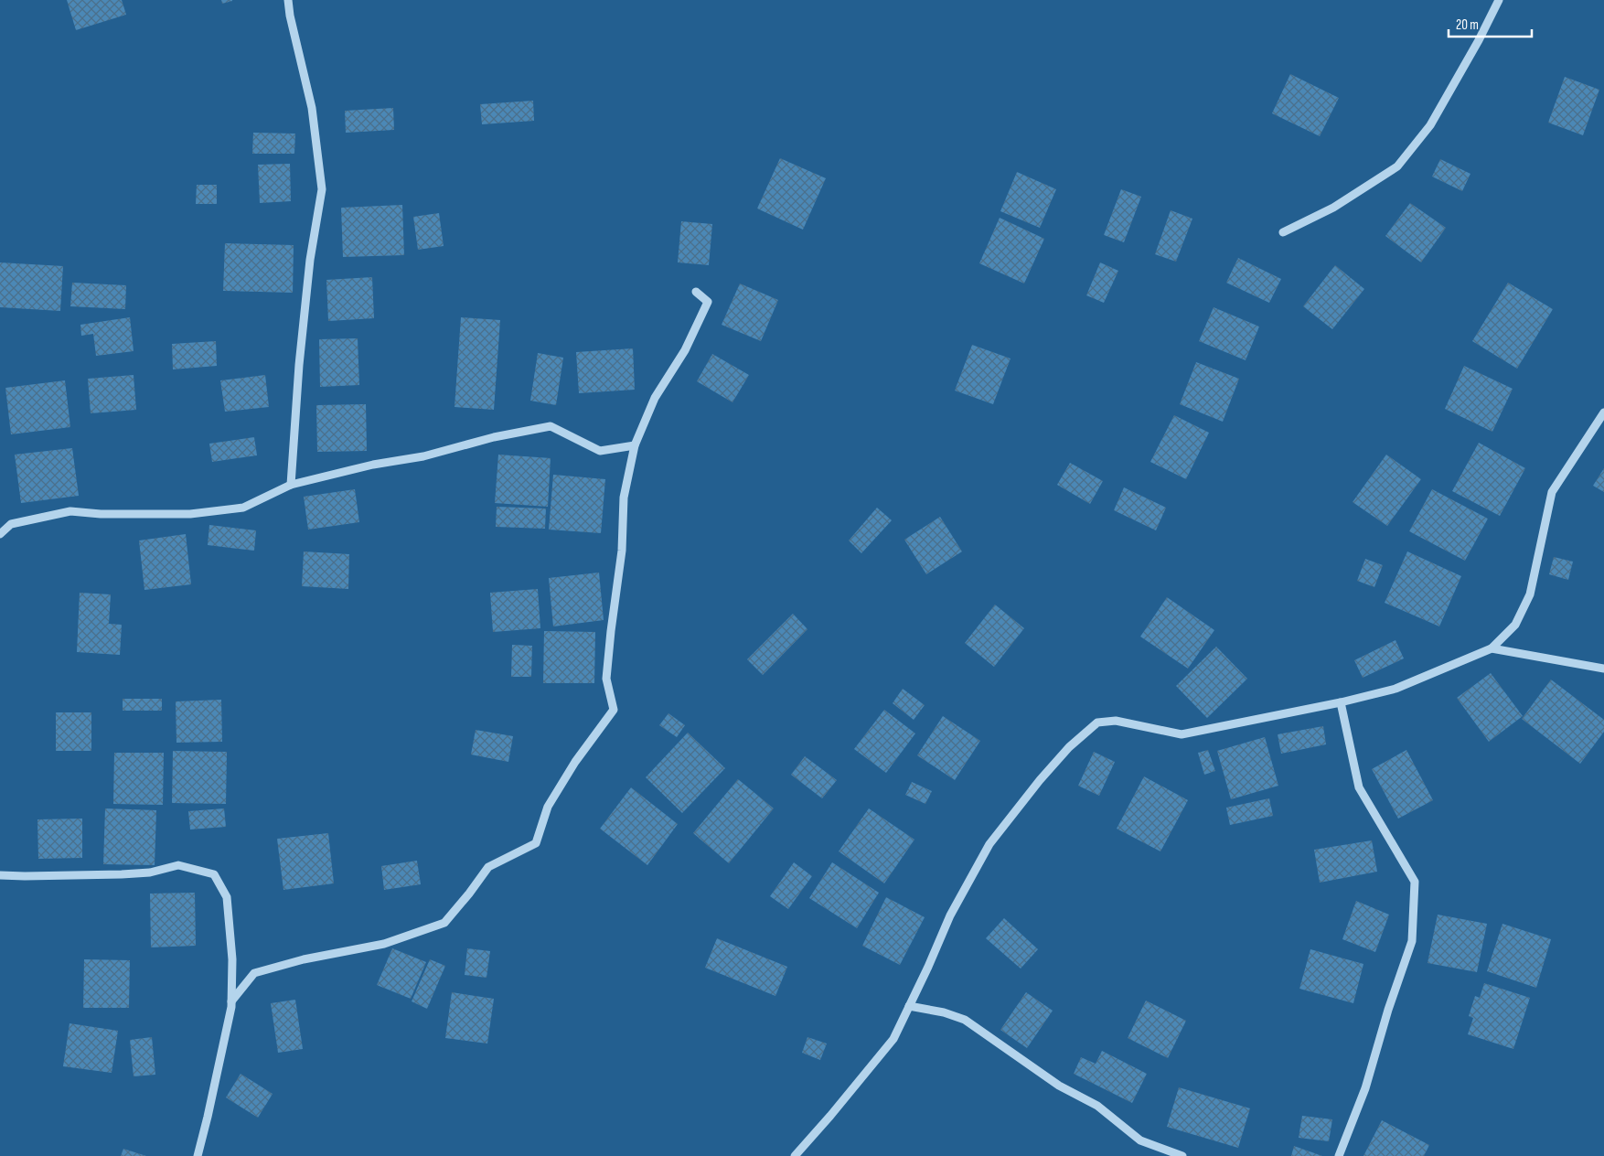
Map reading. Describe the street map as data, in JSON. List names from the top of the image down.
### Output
{
  "scale_bar": "20 m"
}
